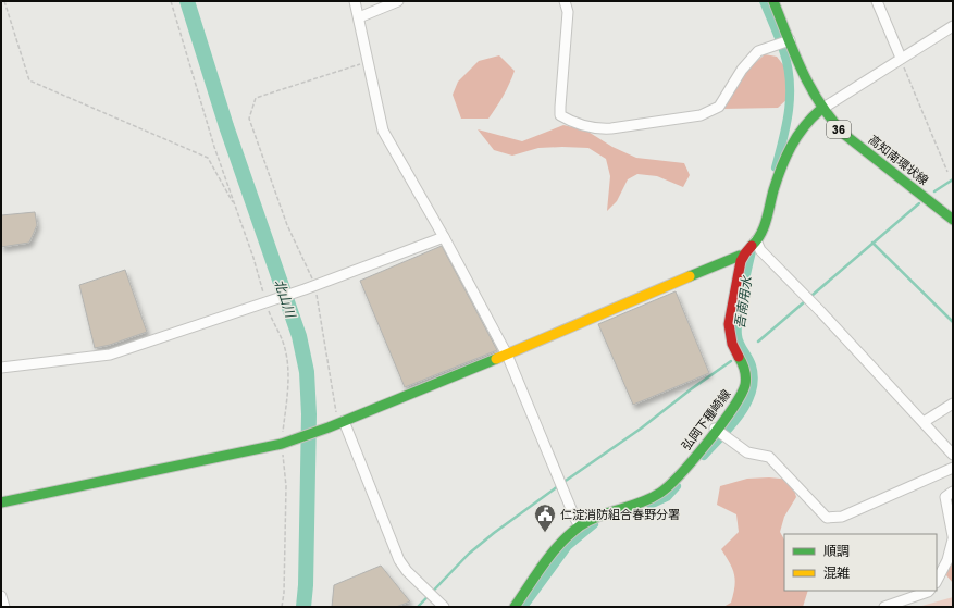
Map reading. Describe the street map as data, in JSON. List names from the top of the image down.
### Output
{
  "streets": {
    "main road": ["36", "高知南環状線", "弘岡下種崎線"]
  },
  "crossings": [
    ["高知南環状線", "弘岡下種崎線"]
  ],
  "water": ["北山川", "吾南用水"],
  "places": {
    "public building": ["仁淀消防組合春野分署"]
  },
  "legend": ["順調", "混雑"]
}
